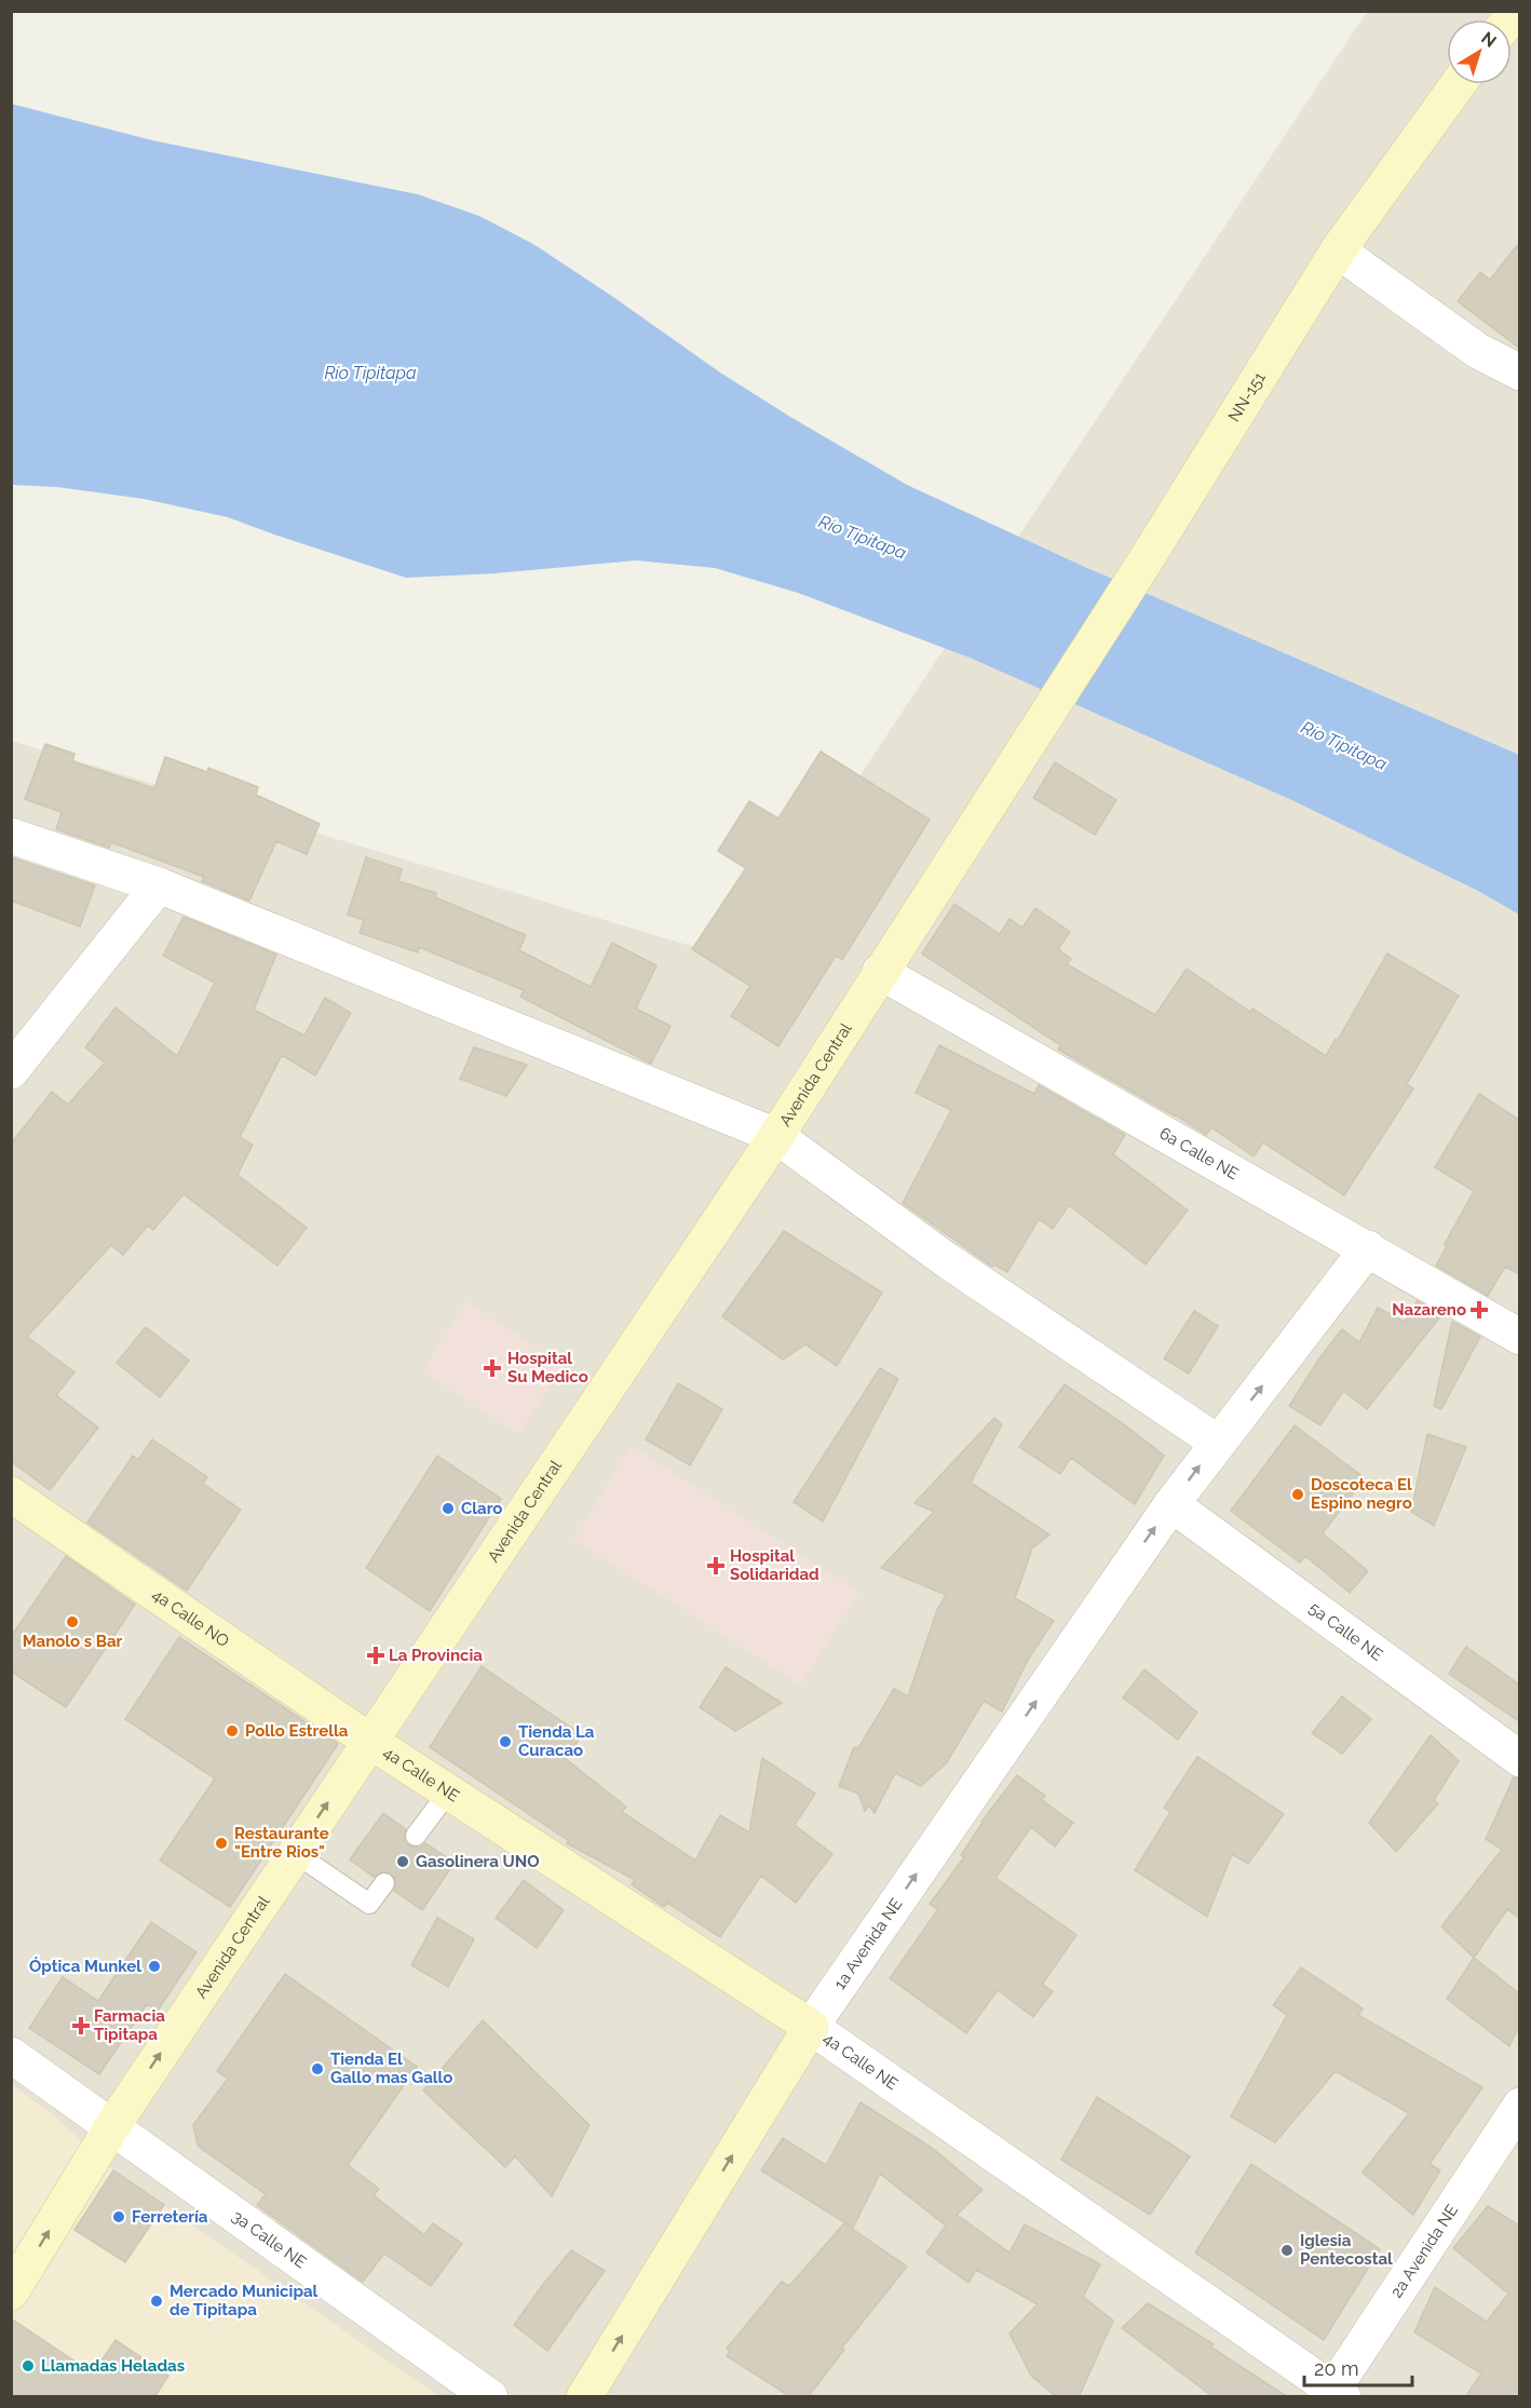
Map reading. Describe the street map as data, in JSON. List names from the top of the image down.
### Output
{
  "streets": {
    "street": [
      "NN-151",
      "Avenida Central",
      "6a Calle NE",
      "4a Calle NO",
      "5a Calle NE",
      "4a Calle NE",
      "1a Avenida NE",
      "3a Calle NE",
      "2a Avenida NE"
    ]
  },
  "crossings": [
    ["NN-151", "Avenida Central"],
    ["Avenida Central", "6a Calle NE"],
    ["Avenida Central", "4a Calle NO"],
    ["Avenida Central", "4a Calle NE"],
    ["Avenida Central", "3a Calle NE"],
    ["6a Calle NE", "1a Avenida NE"],
    ["4a Calle NO", "4a Calle NE"],
    ["5a Calle NE", "1a Avenida NE"],
    ["4a Calle NE", "1a Avenida NE"],
    ["4a Calle NE", "2a Avenida NE"]
  ],
  "one_way": ["Avenida Central", "1a Avenida NE"],
  "water": ["Río Tipitapa"],
  "places": {
    "health": [
      "Nazareno",
      "Hospital Su Medico",
      "Hospital Solidaridad",
      "La Provincia",
      "Farmacia Tipitapa"
    ],
    "other": [
      "Doscoteca El Espino negro",
      "Claro",
      "Manolo s Bar",
      "Pollo Estrella",
      "Tienda La Curacao",
      "Restaurante \"Entre Rios\"",
      "Gasolinera UNO",
      "Óptica Munkel",
      "Tienda El Gallo mas Gallo",
      "Ferretería",
      "Iglesia Pentecostal",
      "Mercado Municipal de Tipitapa",
      "Llamadas Heladas"
    ]
  },
  "scale_bar": "20 m",
  "north": "top right"
}
